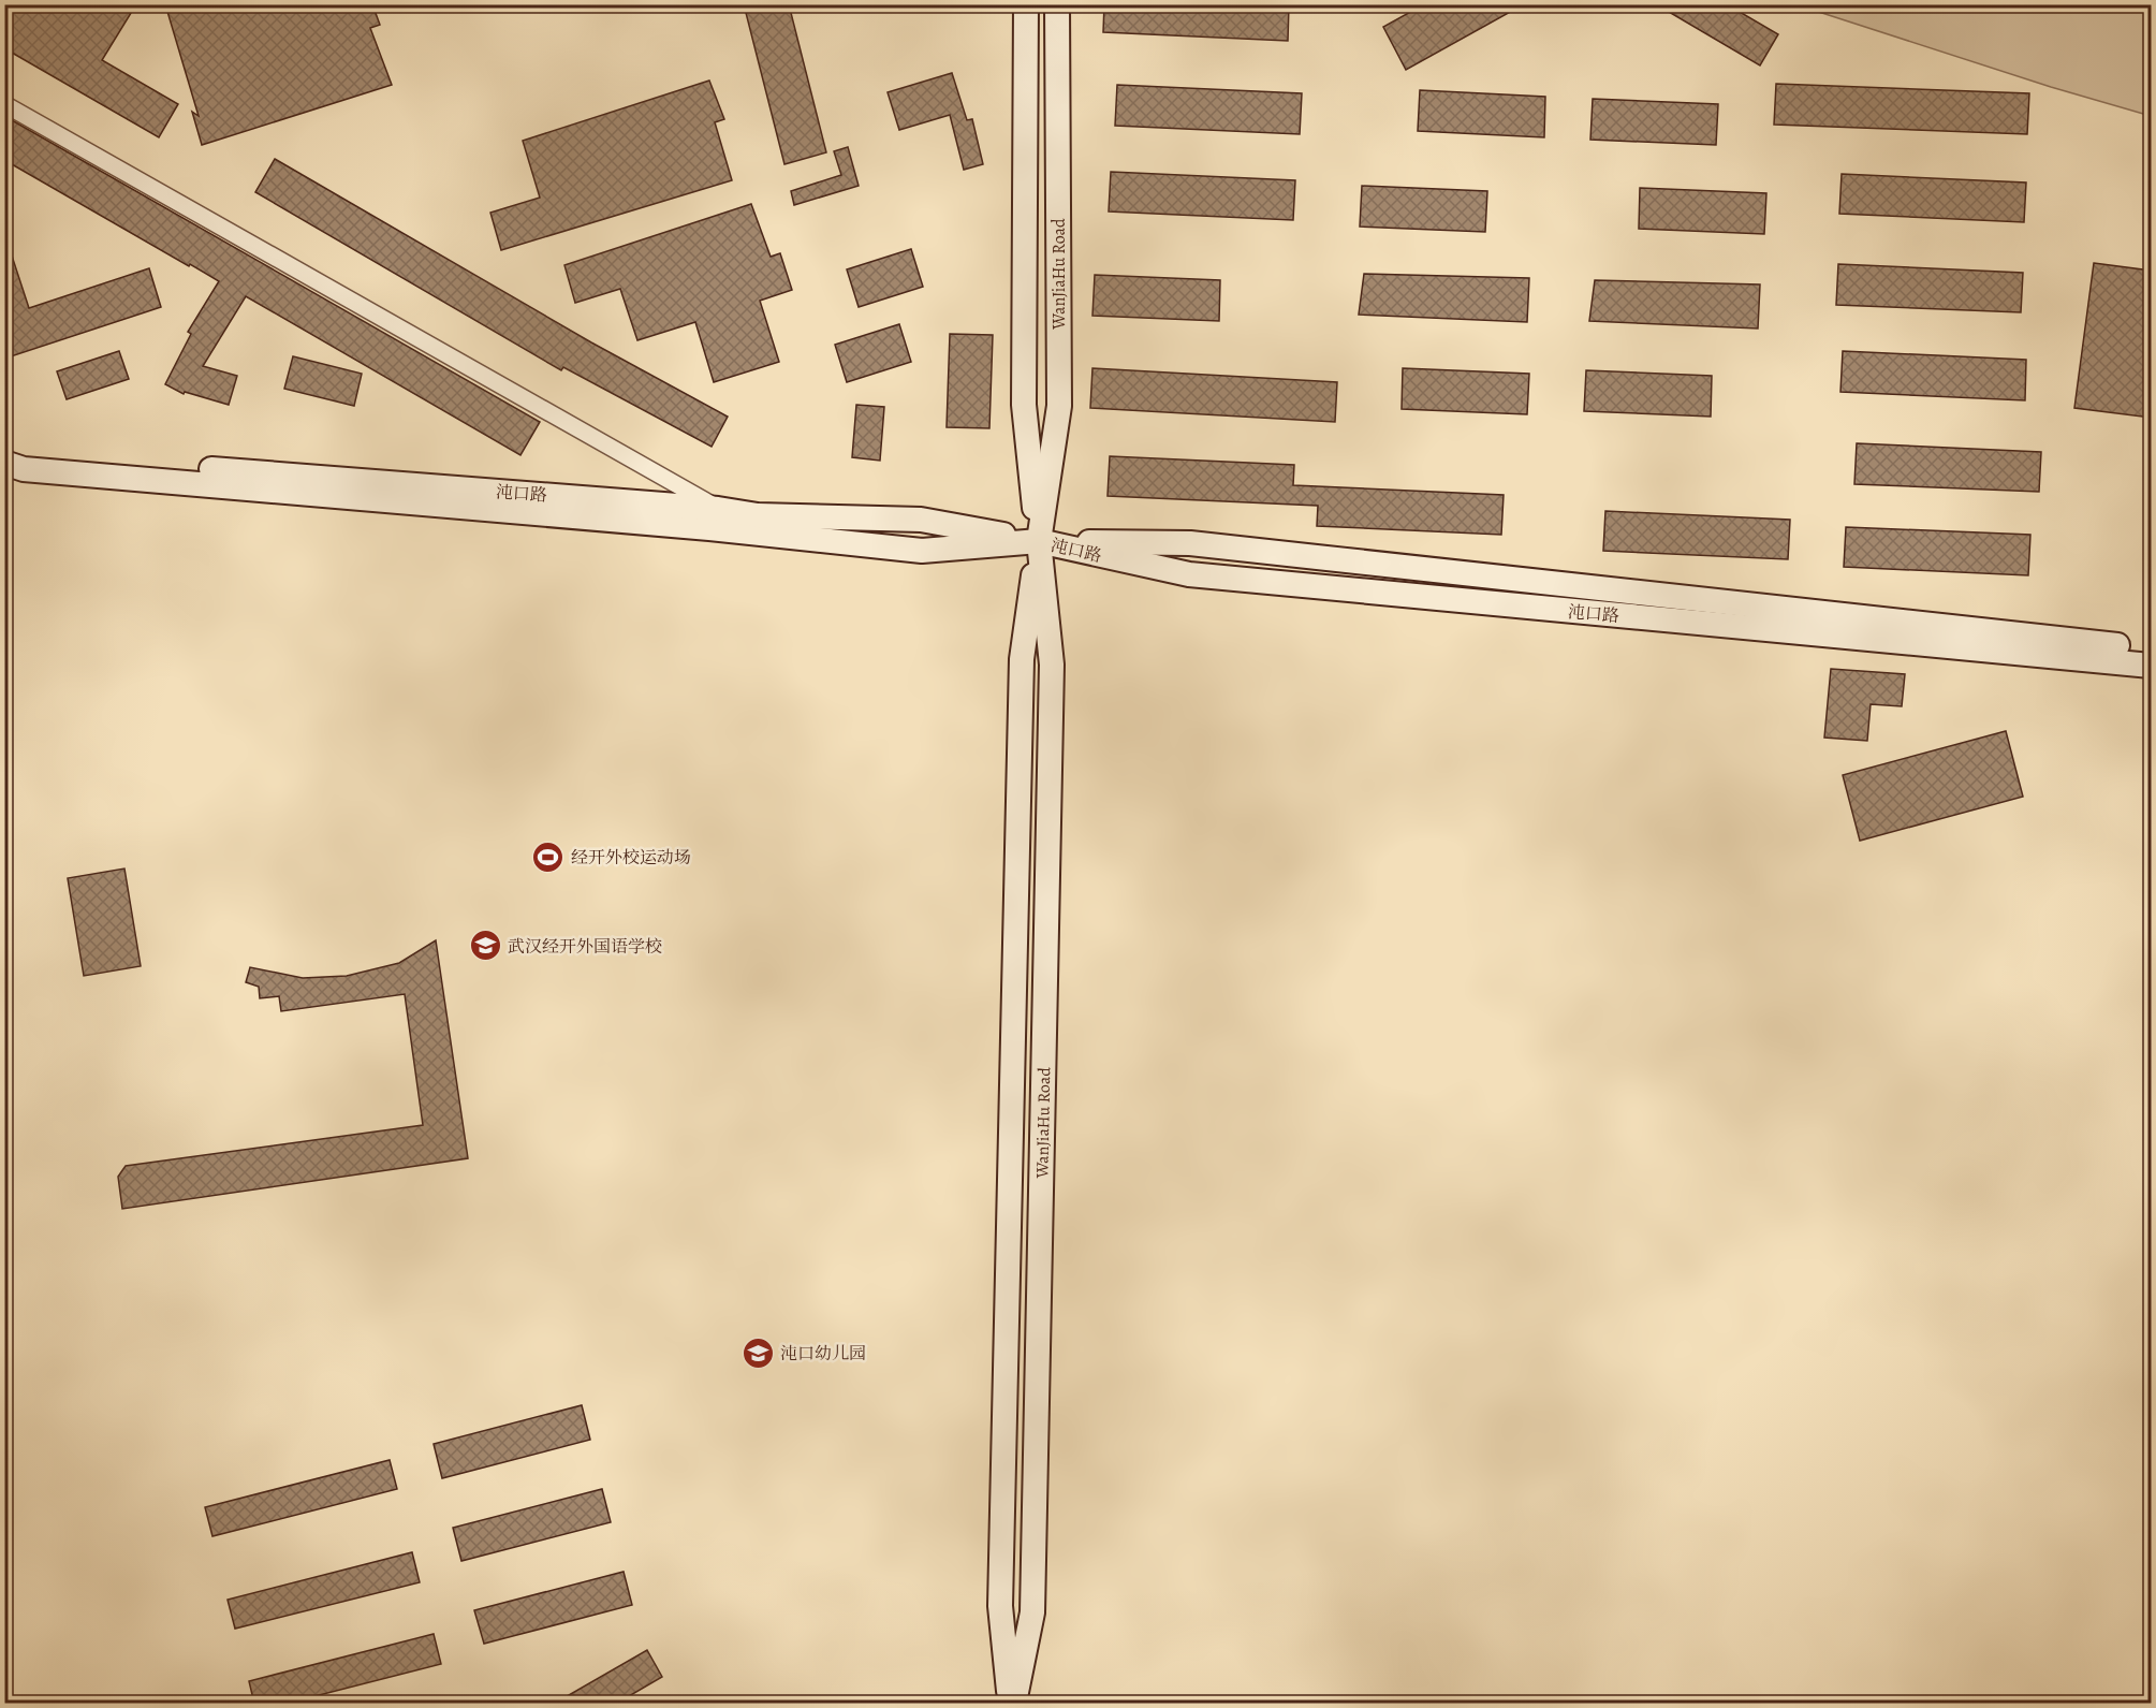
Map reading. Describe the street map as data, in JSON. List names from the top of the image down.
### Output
{
  "streets": {
    "main road": ["WanJiaHu Road", "沌口路"]
  },
  "crossings": [
    ["WanJiaHu Road", "沌口路"]
  ],
  "places": {
    "sports": ["经开外校运动场"],
    "school or university": ["武汉经开外国语学校", "沌口幼儿园"]
  }
}
